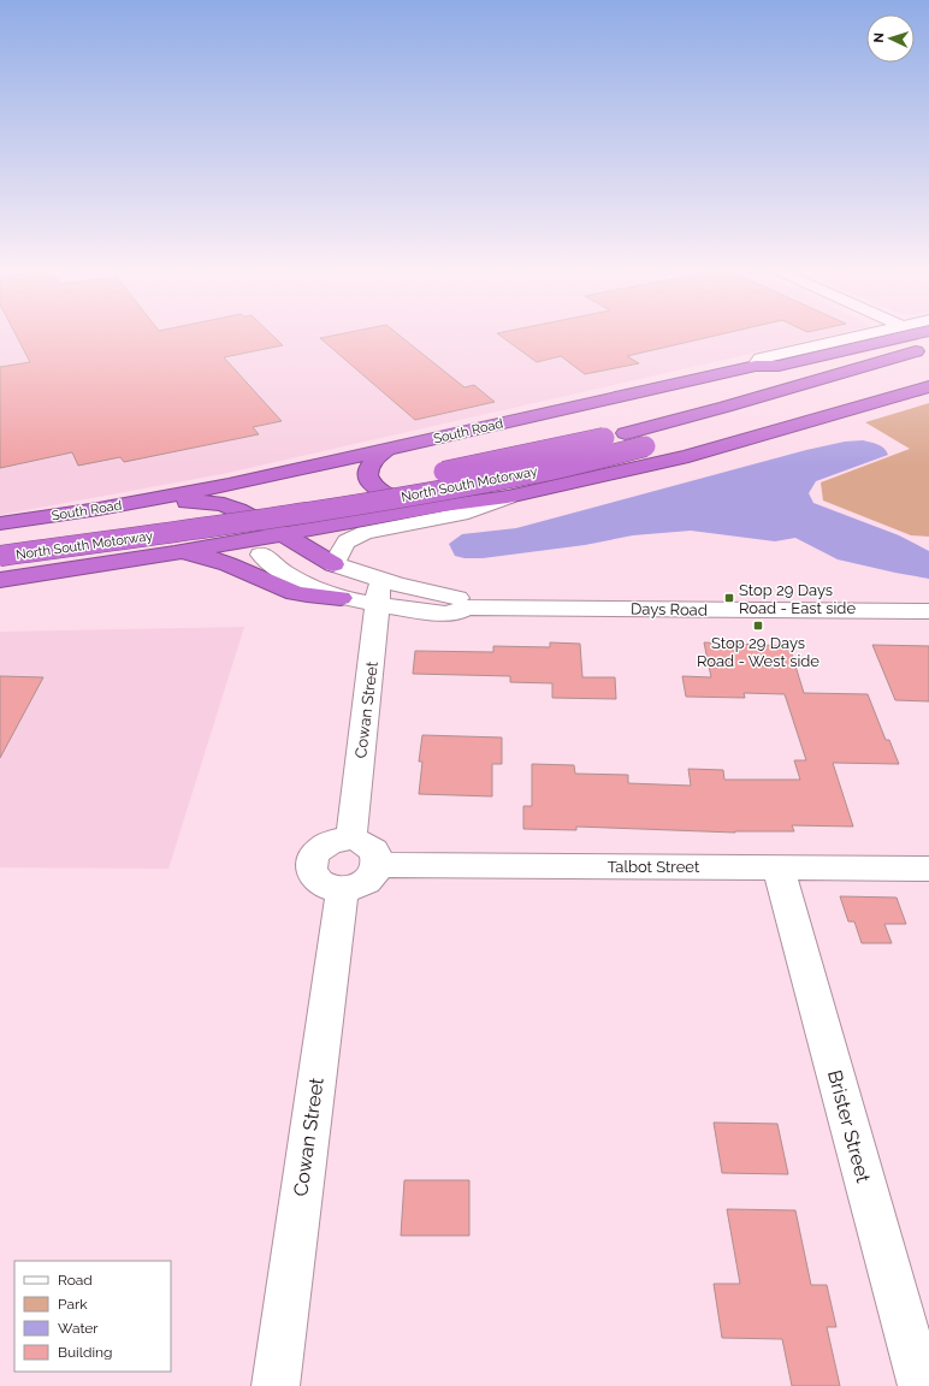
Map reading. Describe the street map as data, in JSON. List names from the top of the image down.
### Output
{
  "streets": {
    "highway": ["South Road", "North South Motorway"],
    "street": [
      "Days Road",
      "Cowan Street",
      "Talbot Street",
      "Brister Street"
    ]
  },
  "crossings": [
    ["Days Road", "Cowan Street"],
    ["Cowan Street", "Talbot Street"],
    ["Talbot Street", "Brister Street"]
  ],
  "places": {
    "transit": ["Stop 29 Days Road - East side", "Stop 29 Days Road - West side"]
  },
  "legend": [
    "Road",
    "Park",
    "Water",
    "Building"
  ],
  "north": "left"
}
